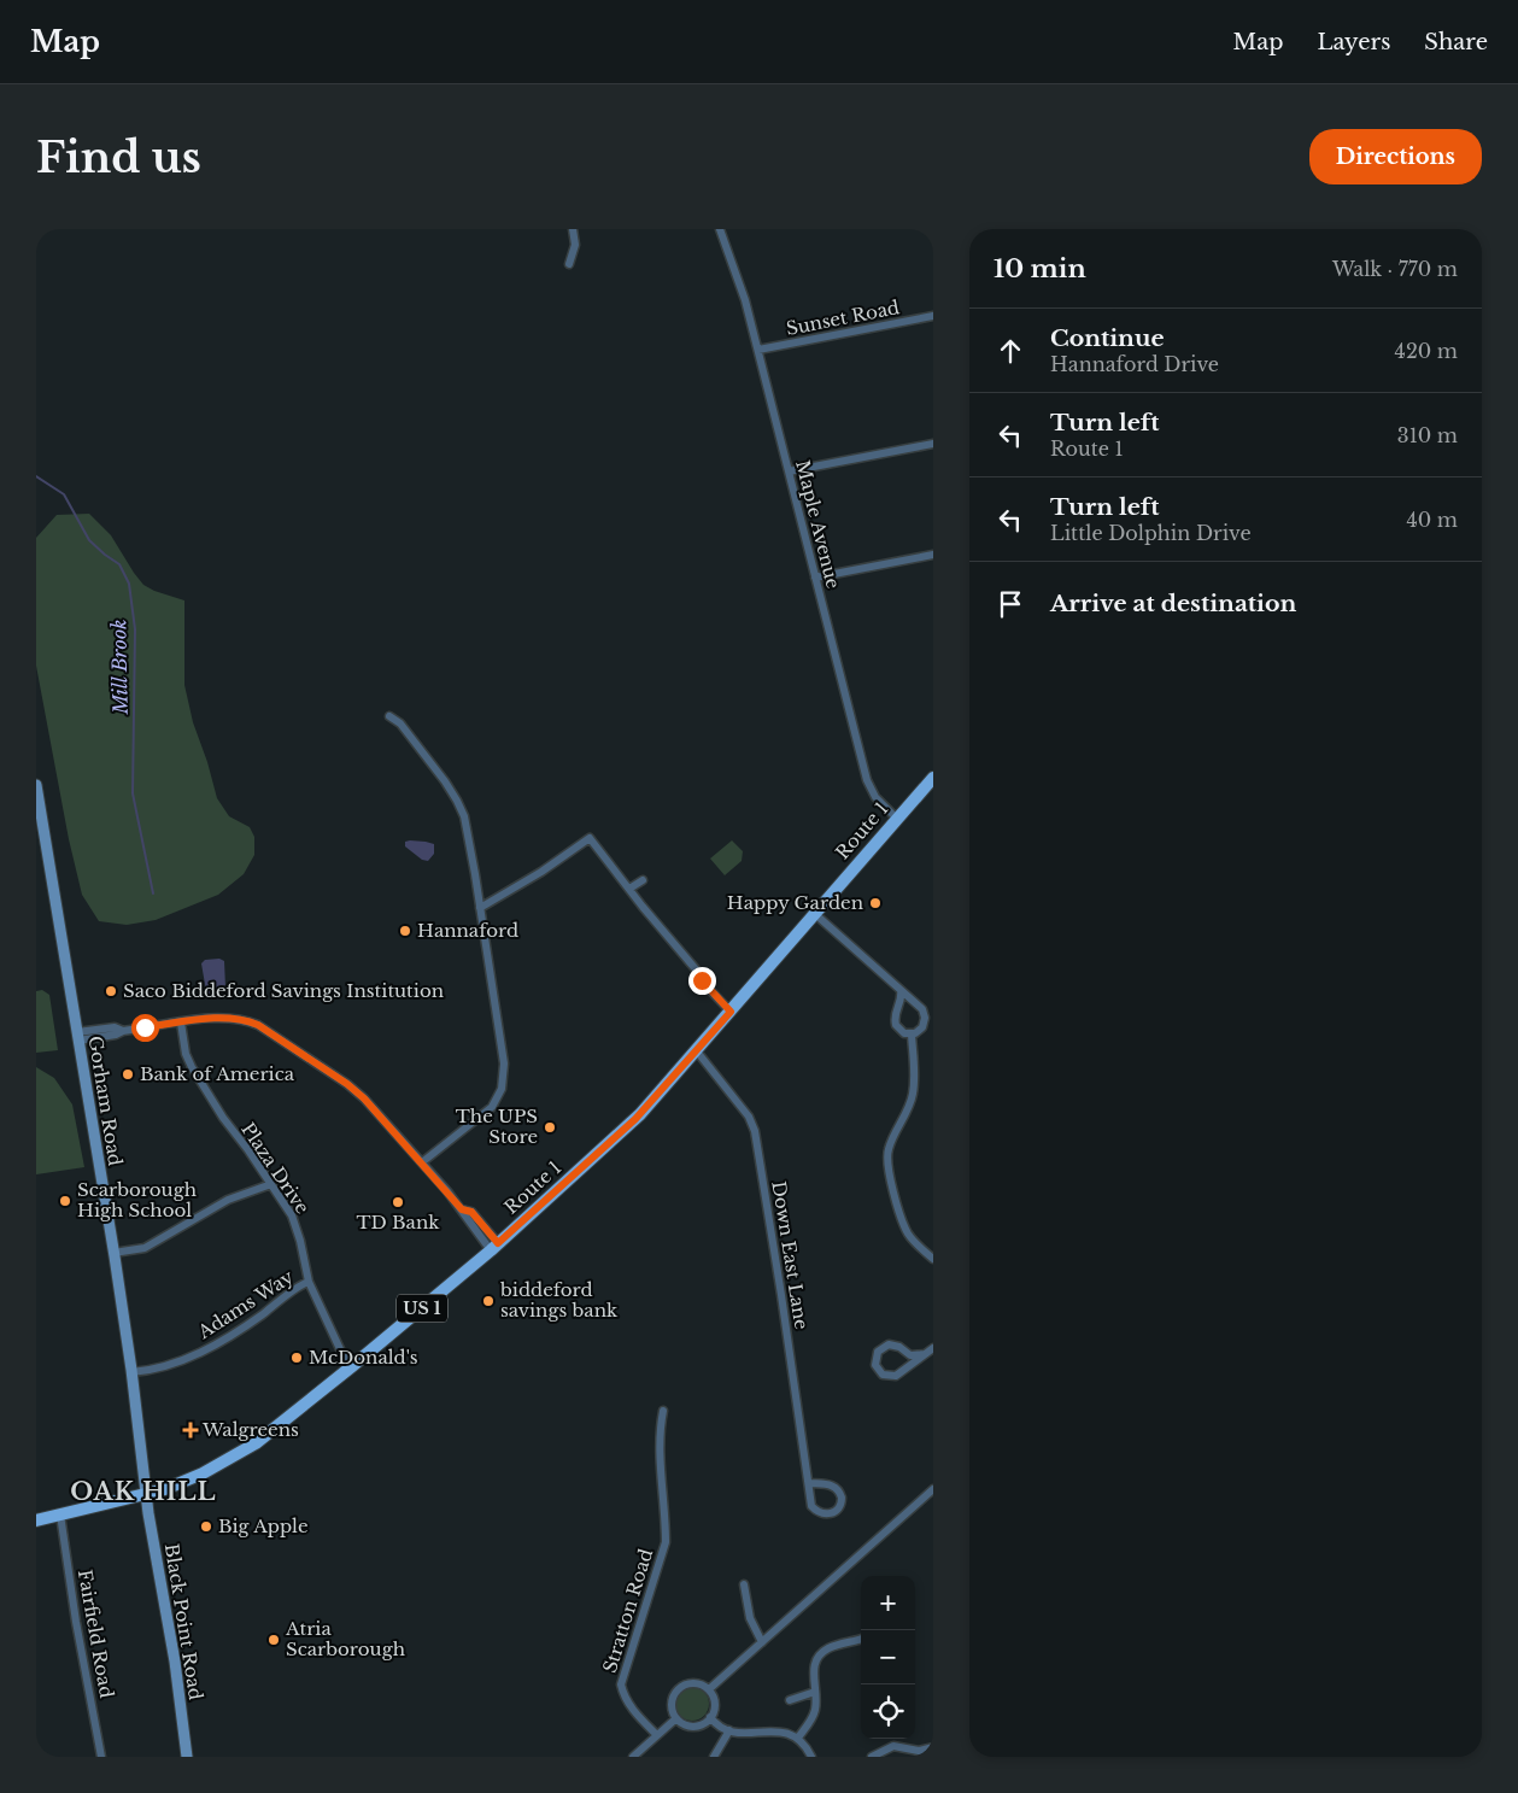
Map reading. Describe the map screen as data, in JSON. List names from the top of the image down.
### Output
{
  "streets": {
    "main road": [
      "Route 1",
      "Gorham Road",
      "US 1",
      "Black Point Road"
    ],
    "street": [
      "Sunset Road",
      "Maple Avenue",
      "Plaza Drive",
      "Down East Lane",
      "Adams Way",
      "Stratton Road",
      "Fairfield Road"
    ]
  },
  "crossings": [
    ["Sunset Road", "Maple Avenue"],
    ["Maple Avenue", "Route 1"],
    ["Route 1", "Gorham Road"],
    ["Route 1", "Plaza Drive"],
    ["Route 1", "Down East Lane"],
    ["Route 1", "Black Point Road"],
    ["Route 1", "Fairfield Road"],
    ["Gorham Road", "Adams Way"],
    ["Gorham Road", "Black Point Road"],
    ["Plaza Drive", "Adams Way"]
  ],
  "districts": ["OAK HILL"],
  "water": ["Mill Brook"],
  "places": {
    "other": [
      "Happy Garden",
      "Hannaford",
      "Saco Biddeford Savings Institution",
      "Bank of America",
      "The UPS Store",
      "Scarborough High School",
      "TD Bank",
      "biddeford savings bank",
      "McDonald's",
      "Big Apple",
      "Atria Scarborough"
    ],
    "health": ["Walgreens"]
  },
  "page": {
    "header": "Map",
    "nav": ["Map", "Layers", "Share"],
    "buttons": "Directions",
    "title": "Find us",
    "heading": ["10 min", "Walk · 770 m"],
    "list": [
      ["Continue", "Hannaford Drive", "420 m"],
      ["Turn left", "Route 1", "310 m"],
      ["Turn left", "Little Dolphin Drive", "40 m"],
      "Arrive at destination"
    ],
    "map_buttons": ["+", "−"]
  }
}
